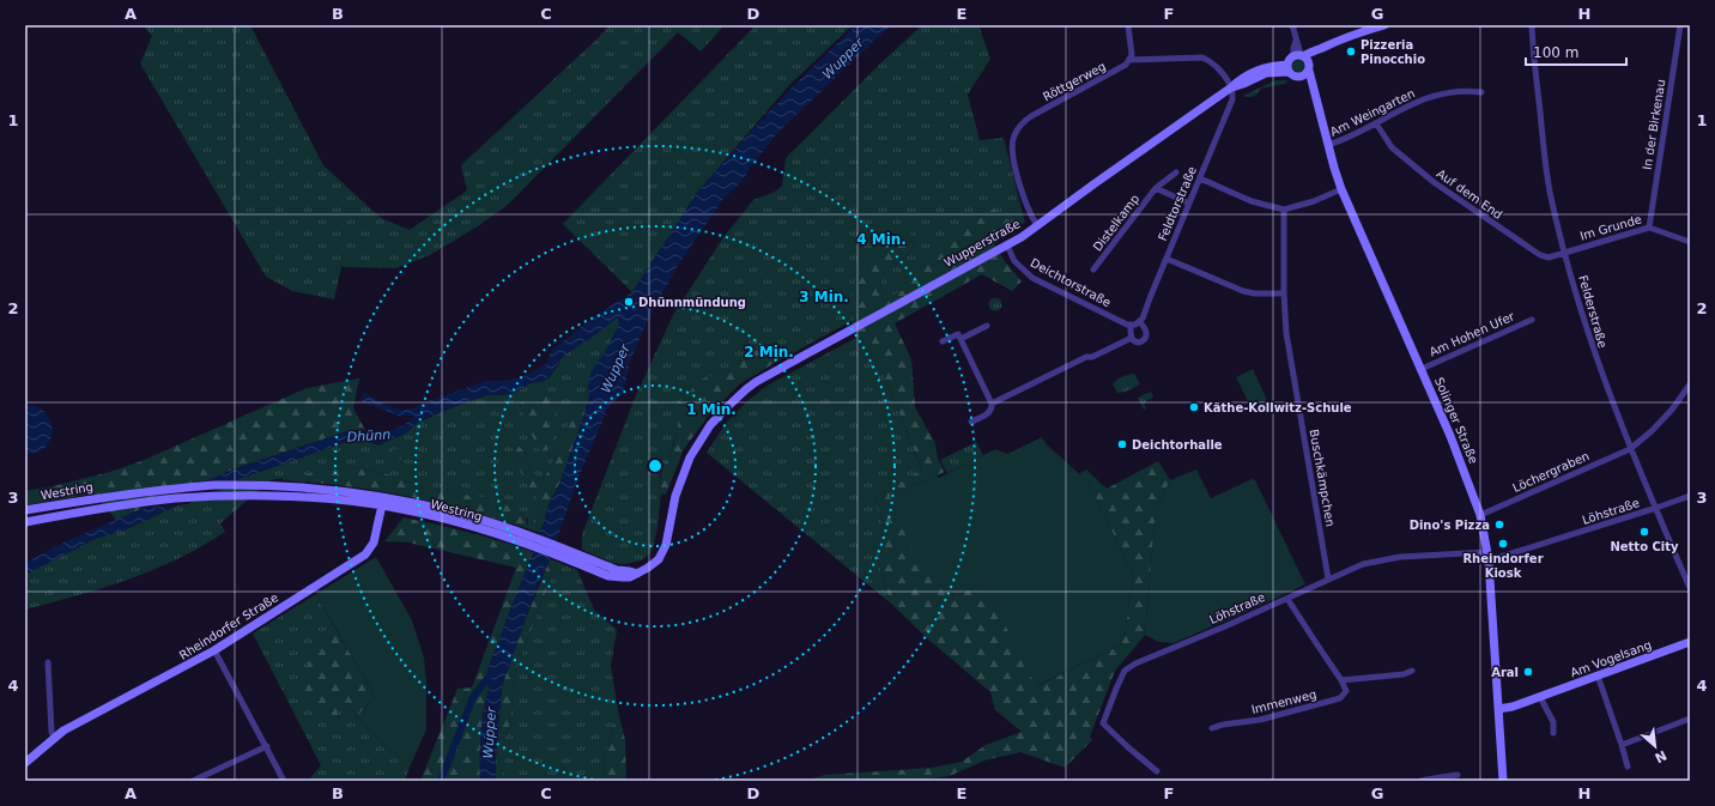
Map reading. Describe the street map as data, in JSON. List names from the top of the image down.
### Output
{
  "streets": {
    "main road": [
      "Wupperstraße",
      "Solinger Straße",
      "Westring",
      "Rheindorfer Straße",
      "Am Vogelsang"
    ],
    "street": [
      "Röttgerweg",
      "Am Weingarten",
      "In der Birkenau",
      "Auf dem End",
      "Feldtorstraße",
      "Distelkamp",
      "Im Grunde",
      "Deichtorstraße",
      "Felderstraße",
      "Am Hohen Ufer",
      "Löchergraben",
      "Buschkämpchen",
      "Löhstraße",
      "Immenweg"
    ]
  },
  "crossings": [
    ["Röttgerweg", "Wupperstraße"],
    ["Am Weingarten", "Auf dem End"],
    ["Am Weingarten", "Solinger Straße"],
    ["In der Birkenau", "Im Grunde"],
    ["Auf dem End", "Im Grunde"],
    ["Auf dem End", "Felderstraße"],
    ["Feldtorstraße", "Distelkamp"],
    ["Feldtorstraße", "Wupperstraße"],
    ["Feldtorstraße", "Deichtorstraße"],
    ["Im Grunde", "Felderstraße"],
    ["Wupperstraße", "Deichtorstraße"],
    ["Wupperstraße", "Solinger Straße"],
    ["Wupperstraße", "Westring"],
    ["Wupperstraße", "Rheindorfer Straße"],
    ["Felderstraße", "Löchergraben"],
    ["Felderstraße", "Löhstraße"],
    ["Am Hohen Ufer", "Solinger Straße"],
    ["Solinger Straße", "Löchergraben"],
    ["Solinger Straße", "Löhstraße"],
    ["Solinger Straße", "Am Vogelsang"],
    ["Buschkämpchen", "Löhstraße"],
    ["Westring", "Rheindorfer Straße"]
  ],
  "water": ["Wupper", "Dhünn"],
  "places": [
    "Pizzeria Pinocchio",
    "Dhünnmündung",
    "Käthe-Kollwitz-Schule",
    "Deichtorhalle",
    "Dino's Pizza",
    "Netto City",
    "Rheindorfer Kiosk",
    "Aral"
  ],
  "scale_bar": "100 m",
  "north": "bottom right",
  "grid": {
    "columns": [
      "A",
      "B",
      "C",
      "D",
      "E",
      "F",
      "G",
      "H"
    ],
    "rows": [
      "1",
      "2",
      "3",
      "4"
    ]
  },
  "rings": [
    "4 Min.",
    "3 Min.",
    "2 Min.",
    "1 Min."
  ]
}
